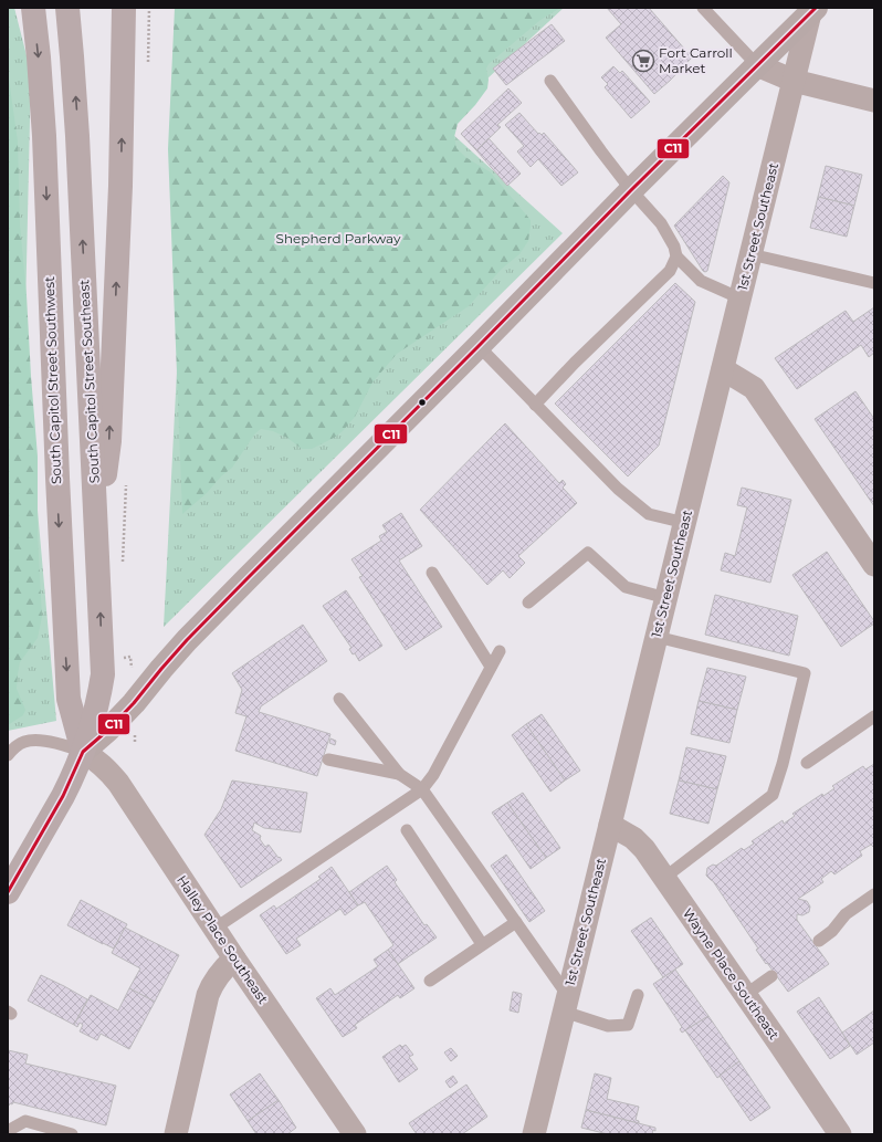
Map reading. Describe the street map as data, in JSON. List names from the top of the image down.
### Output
{
  "streets": {
    "main road": ["South Capitol Street Southwest", "South Capitol Street Southeast"],
    "street": ["1st Street Southeast", "Halley Place Southeast", "Wayne Place Southeast"]
  },
  "crossings": [
    ["1st Street Southeast", "Wayne Place Southeast"],
    ["South Capitol Street Southwest", "South Capitol Street Southeast"],
    ["South Capitol Street Southwest", "Halley Place Southeast"],
    ["South Capitol Street Southeast", "Halley Place Southeast"]
  ],
  "parks": ["Shepherd Parkway"],
  "places": {
    "supermarket": ["Fort Carroll Market"]
  },
  "lines": ["transit line C11"]
}
